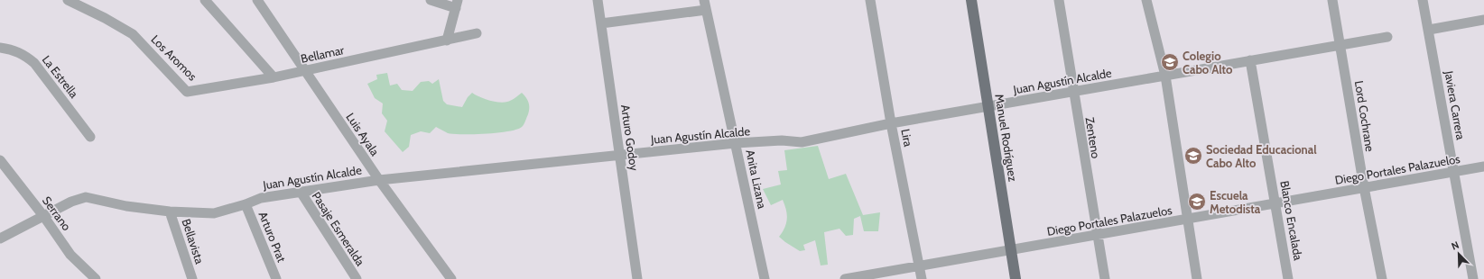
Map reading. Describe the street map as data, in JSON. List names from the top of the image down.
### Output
{
  "streets": {
    "main road": ["Manuel Rodríguez"],
    "street": [
      "Bellamar",
      "Los Aromos",
      "La Estrella",
      "Juan Agustín Alcalde",
      "Javiera Carrera",
      "Lord Cochrane",
      "Luis Ayala",
      "Arturo Godoy",
      "Lira",
      "Zenteno",
      "Diego Portales Palazuelos",
      "Anita Lizana",
      "Serrano",
      "Blanco Encalada",
      "Pasaje Esmeralda",
      "Arturo Prat",
      "Bellavista"
    ]
  },
  "crossings": [
    ["Bellamar", "Los Aromos"],
    ["Bellamar", "Luis Ayala"],
    ["Juan Agustín Alcalde", "Lord Cochrane"],
    ["Juan Agustín Alcalde", "Luis Ayala"],
    ["Juan Agustín Alcalde", "Arturo Godoy"],
    ["Juan Agustín Alcalde", "Lira"],
    ["Juan Agustín Alcalde", "Manuel Rodríguez"],
    ["Juan Agustín Alcalde", "Zenteno"],
    ["Juan Agustín Alcalde", "Anita Lizana"],
    ["Juan Agustín Alcalde", "Serrano"],
    ["Juan Agustín Alcalde", "Blanco Encalada"],
    ["Juan Agustín Alcalde", "Pasaje Esmeralda"],
    ["Juan Agustín Alcalde", "Arturo Prat"],
    ["Juan Agustín Alcalde", "Bellavista"],
    ["Javiera Carrera", "Diego Portales Palazuelos"],
    ["Lord Cochrane", "Diego Portales Palazuelos"],
    ["Lira", "Diego Portales Palazuelos"],
    ["Manuel Rodríguez", "Diego Portales Palazuelos"],
    ["Zenteno", "Diego Portales Palazuelos"],
    ["Diego Portales Palazuelos", "Blanco Encalada"]
  ],
  "places": {
    "school or university": ["Colegio Cabo Alto", "Sociedad Educacional Cabo Alto", "Escuela Metodista"]
  },
  "north": "top left"
}
